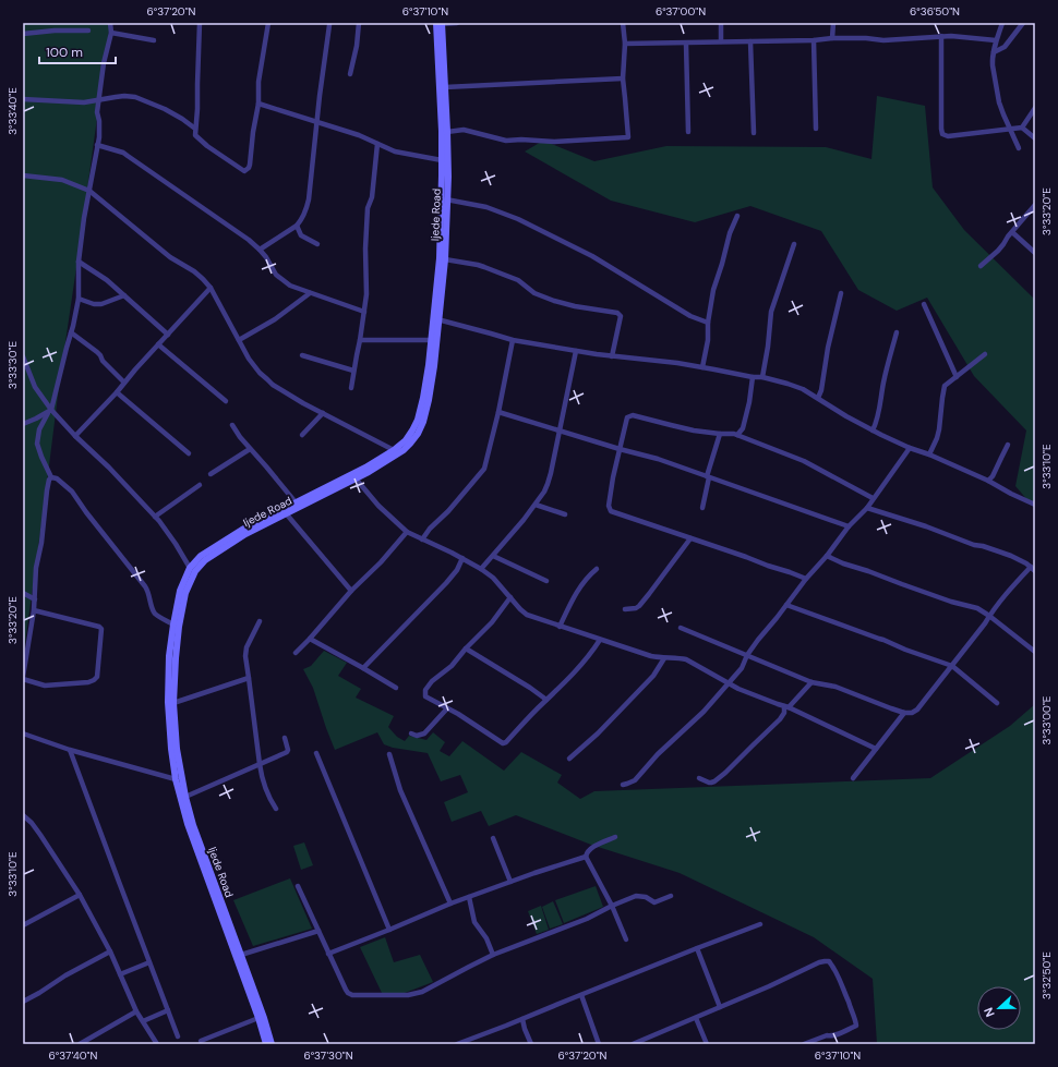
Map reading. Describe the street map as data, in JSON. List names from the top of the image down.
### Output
{
  "streets": {
    "main road": ["Ijede Road"]
  },
  "scale_bar": "100 m",
  "north": "left",
  "coordinates": [
    "6°37'20\"N",
    "6°37'10\"N",
    "6°37'00\"N",
    "6°36'50\"N",
    "3°33'40\"E",
    "3°33'20\"E",
    "3°33'30\"E",
    "3°33'10\"E",
    "3°33'00\"E",
    "3°32'50\"E",
    "6°37'40\"N",
    "6°37'30\"N"
  ]
}
